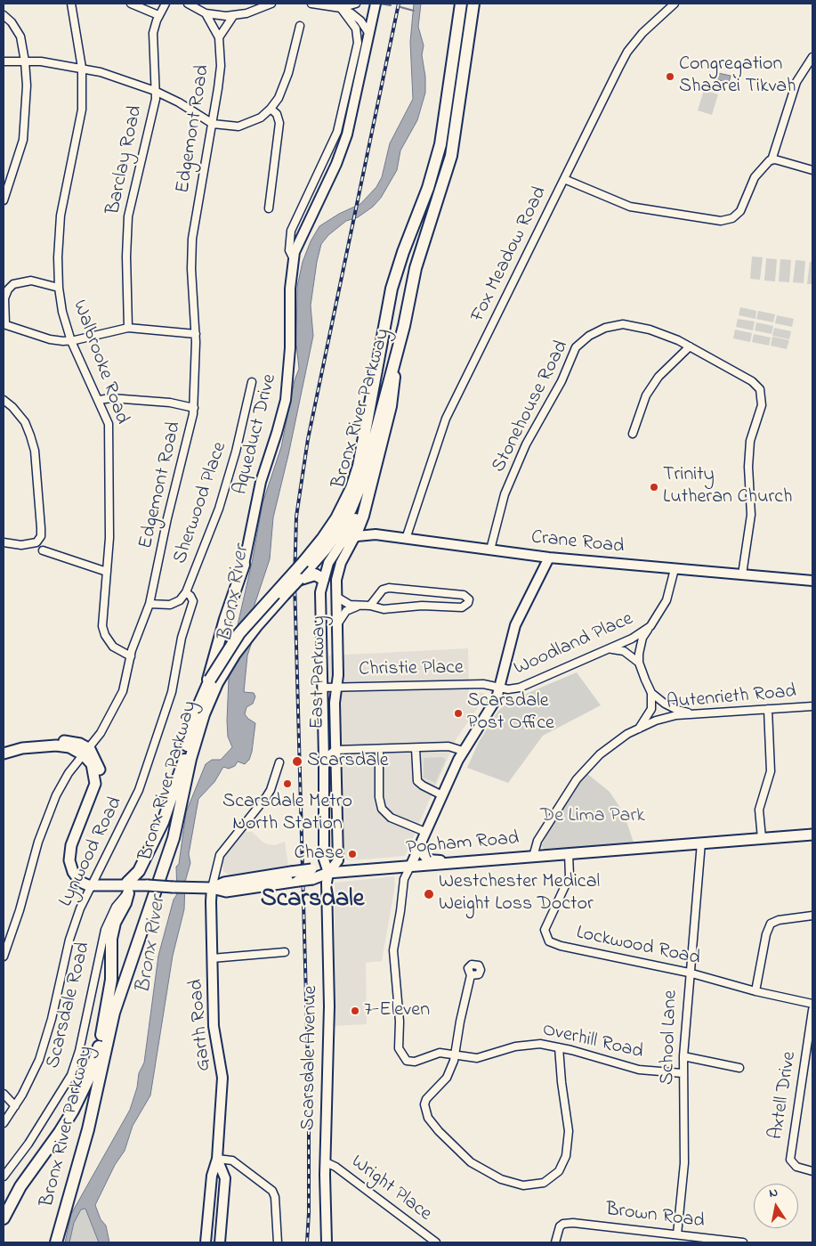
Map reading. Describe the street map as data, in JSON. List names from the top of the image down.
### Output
{
  "streets": {
    "highway": ["Bronx River Parkway"],
    "main road": ["Popham Road"],
    "street": [
      "Edgemont Road",
      "Barclay Road",
      "Fox Meadow Road",
      "Walbrooke Road",
      "Stonehouse Road",
      "Aqueduct Drive",
      "Sherwood Place",
      "Crane Road",
      "Woodland Place",
      "Christie Place",
      "East Parkway",
      "Autenrieth Road",
      "Lynwood Road",
      "Lockwood Road",
      "Scarsdale Road",
      "Garth Road",
      "School Lane",
      "Overhill Road",
      "Scarsdale Avenue",
      "Axtell Drive",
      "Wright Place",
      "Brown Road"
    ]
  },
  "crossings": [
    ["Edgemont Road", "Walbrooke Road"],
    ["Edgemont Road", "Sherwood Place"],
    ["Fox Meadow Road", "Crane Road"],
    ["Stonehouse Road", "Crane Road"],
    ["Sherwood Place", "Lynwood Road"],
    ["Crane Road", "Woodland Place"],
    ["Crane Road", "East Parkway"],
    ["Woodland Place", "Christie Place"],
    ["Christie Place", "East Parkway"],
    ["East Parkway", "Popham Road"],
    ["East Parkway", "Scarsdale Avenue"],
    ["Autenrieth Road", "Popham Road"],
    ["Popham Road", "Lynwood Road"],
    ["Popham Road", "Lockwood Road"],
    ["Popham Road", "Scarsdale Road"],
    ["Popham Road", "Garth Road"],
    ["Popham Road", "School Lane"],
    ["Popham Road", "Overhill Road"],
    ["Popham Road", "Scarsdale Avenue"],
    ["Lockwood Road", "School Lane"],
    ["School Lane", "Overhill Road"],
    ["School Lane", "Brown Road"],
    ["Scarsdale Avenue", "Wright Place"]
  ],
  "districts": ["Scarsdale"],
  "water": ["Bronx River"],
  "parks": ["De Lima Park"],
  "places": [
    "Congregation Shaarei Tikvah",
    "Trinity Lutheran Church",
    "Scarsdale Post Office",
    "Scarsdale",
    "Scarsdale Metro North Station",
    "Chase",
    "Westchester Medical Weight Loss Doctor",
    "7-Eleven"
  ],
  "north": "top"
}
